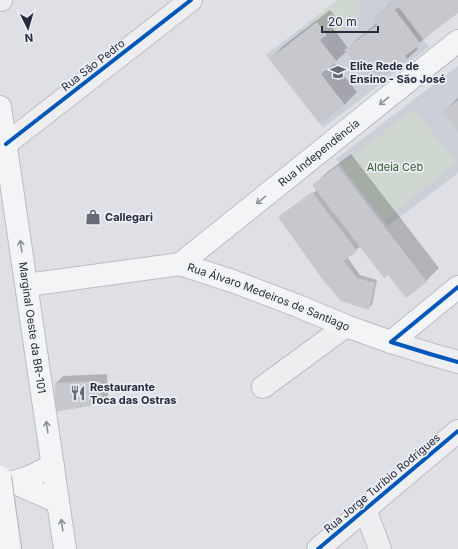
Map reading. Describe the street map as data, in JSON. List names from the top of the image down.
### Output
{
  "streets": {
    "main road": ["Rua Independência", "Rua Álvaro Medeiros de Santiago", "Marginal Oeste da BR-101"],
    "street": ["Rua São Pedro", "Rua Jorge Turíbio Rodrigues"]
  },
  "crossings": [
    ["Rua São Pedro", "Marginal Oeste da BR-101"],
    ["Rua Independência", "Rua Álvaro Medeiros de Santiago"],
    ["Rua Álvaro Medeiros de Santiago", "Marginal Oeste da BR-101"]
  ],
  "one_way": ["Rua Independência", "Marginal Oeste da BR-101"],
  "parks": ["Aldeia Ceb"],
  "places": {
    "school or university": ["Elite Rede de Ensino - São José"],
    "shop": ["Callegari"],
    "restaurant": ["Restaurante Toca das Ostras"]
  },
  "scale_bar": "20 m",
  "north": "bottom"
}
